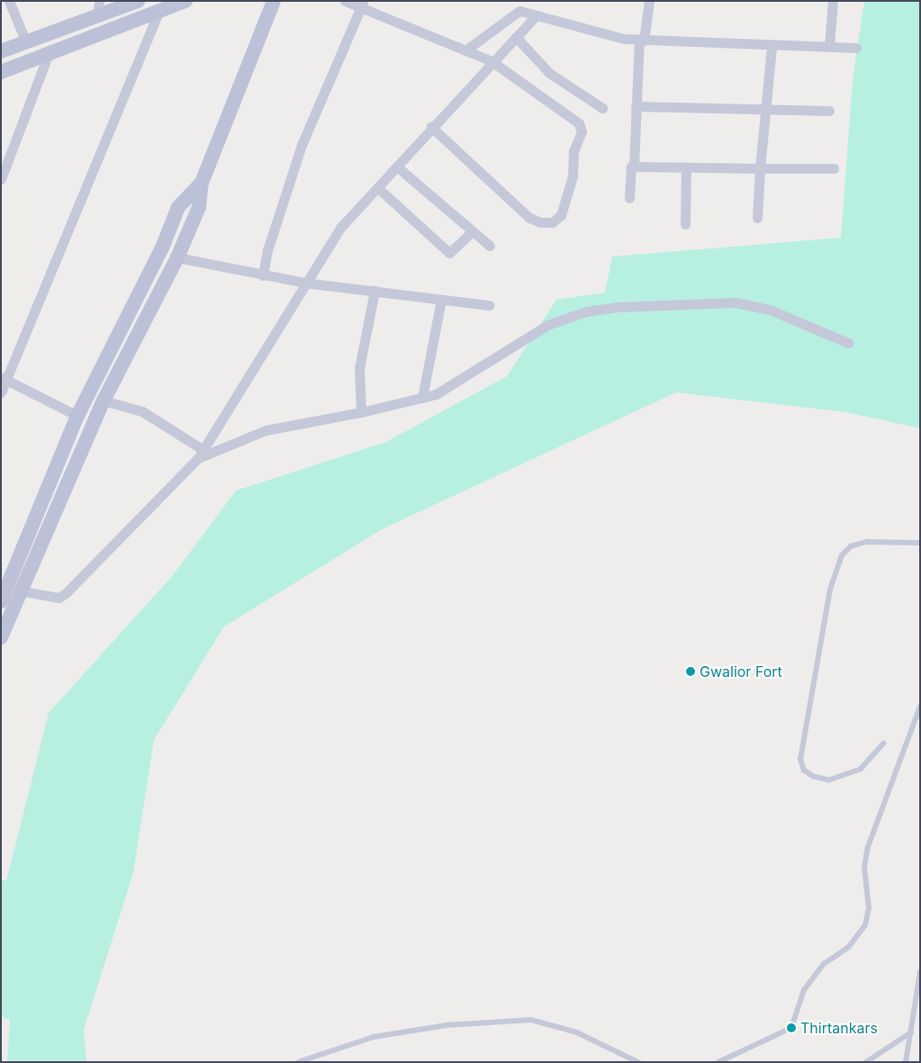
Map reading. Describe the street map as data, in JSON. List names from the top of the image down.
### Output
{
  "places": ["Gwalior Fort", "Thirtankars"]
}
